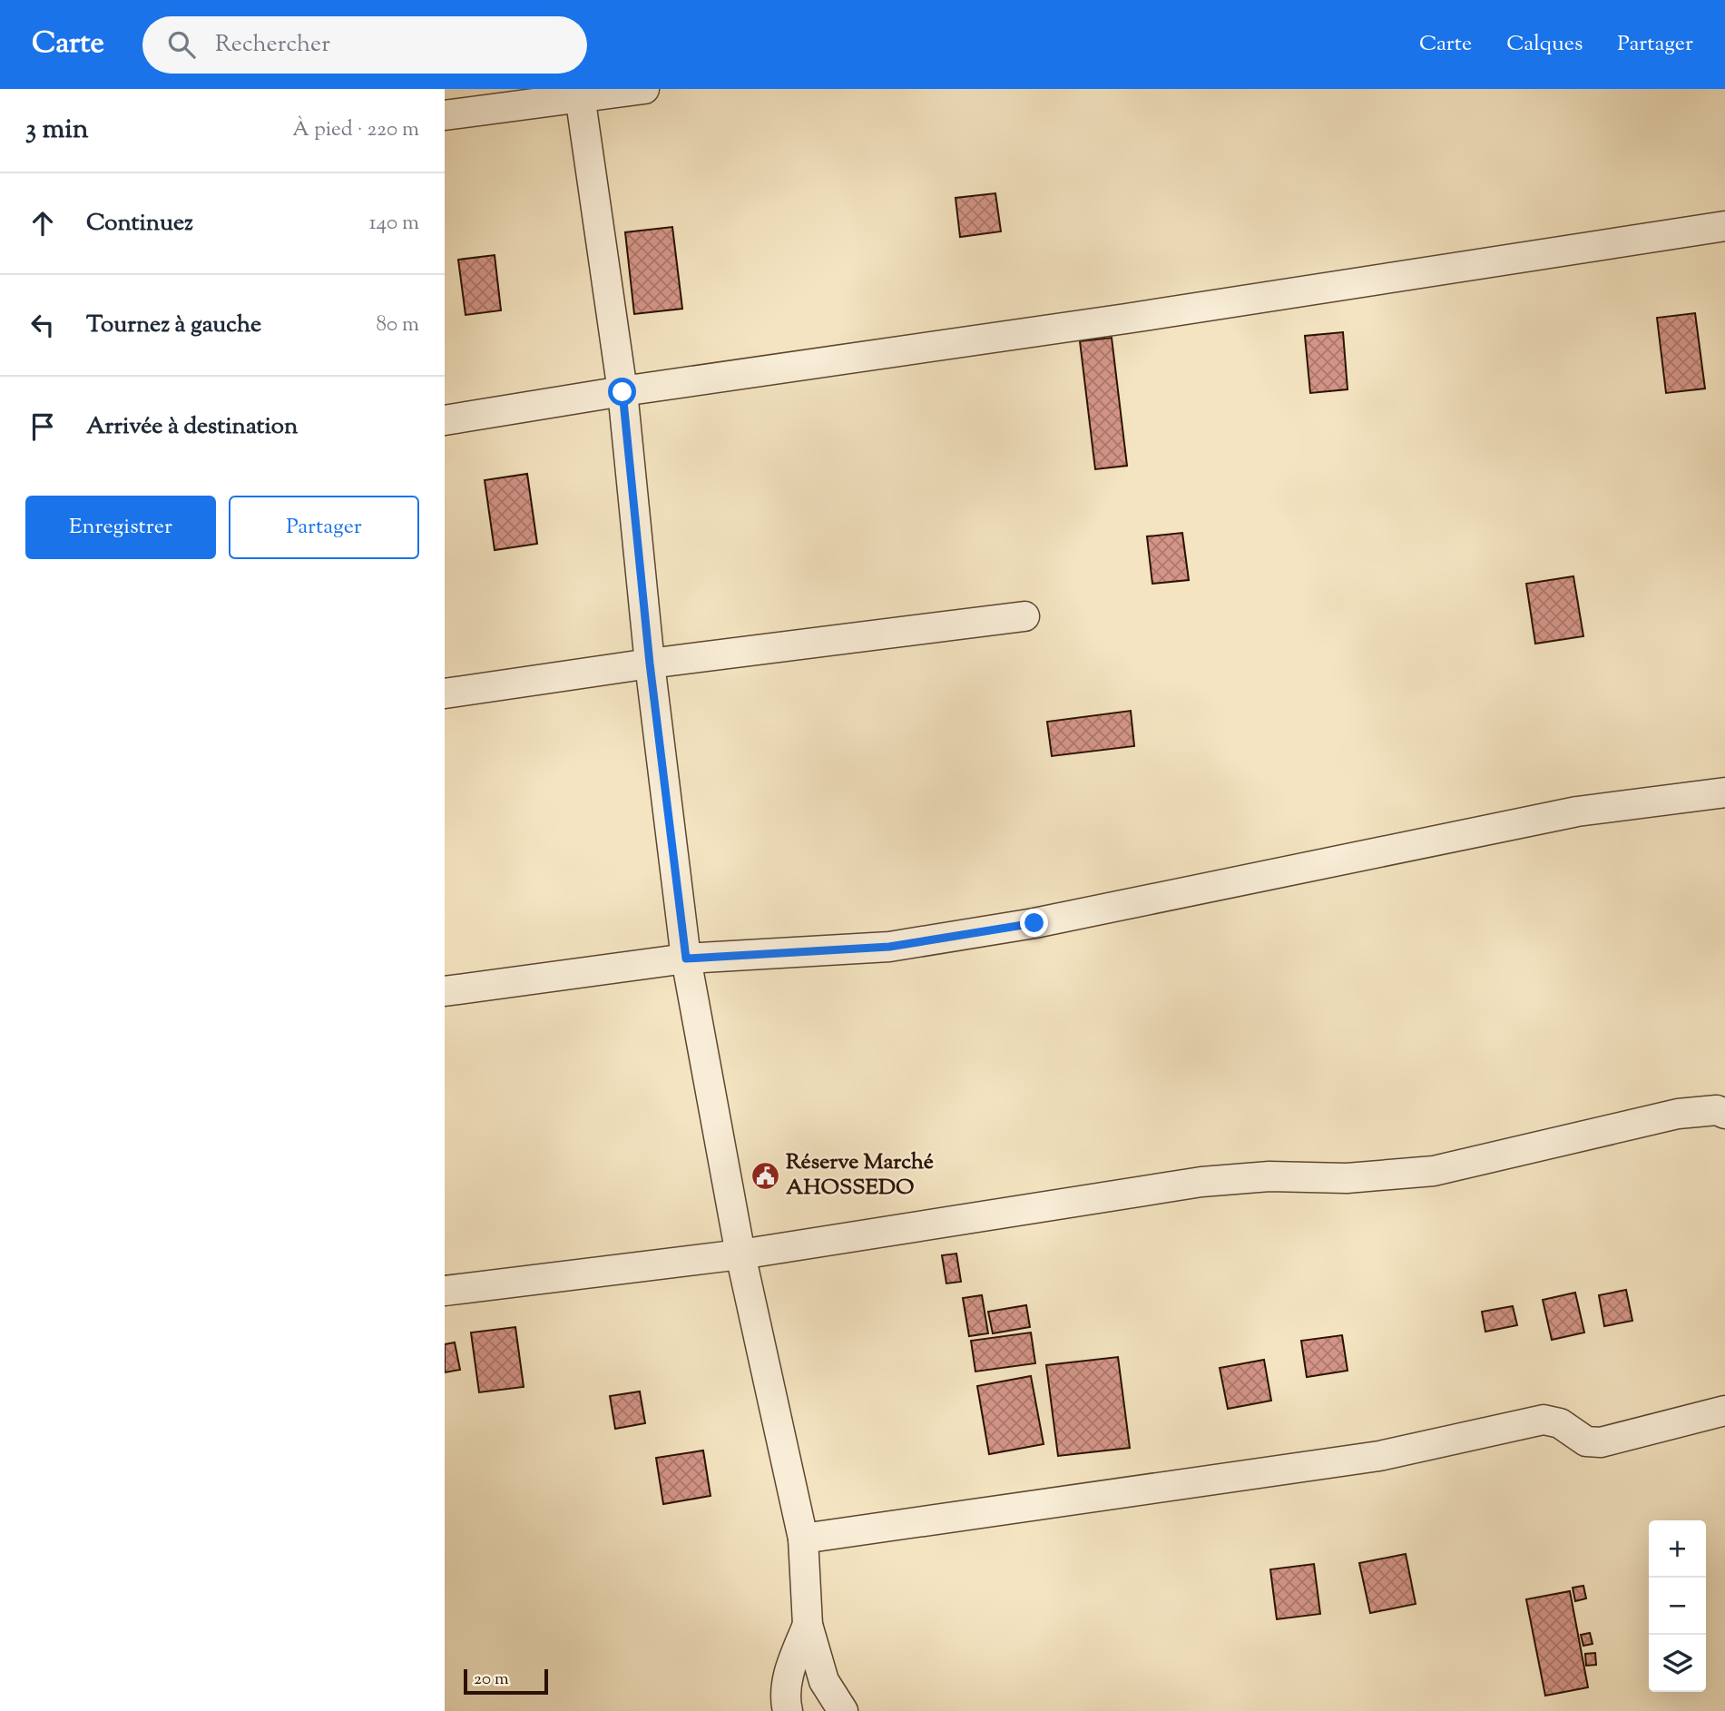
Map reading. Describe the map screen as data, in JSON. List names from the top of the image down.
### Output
{
  "places": {
    "public building": ["Réserve Marché AHOSSEDO"]
  },
  "scale_bar": "20 m",
  "page": {
    "header": "Carte",
    "search": "Rechercher",
    "nav": ["Carte", "Calques", "Partager"],
    "heading": ["3 min", "À pied · 220 m"],
    "list": [
      ["Continuez", "140 m"],
      ["Tournez à gauche", "80 m"],
      "Arrivée à destination"
    ],
    "buttons": ["Enregistrer", "Partager"],
    "map_buttons": ["+", "−"],
    "scale": "20 m"
  }
}
